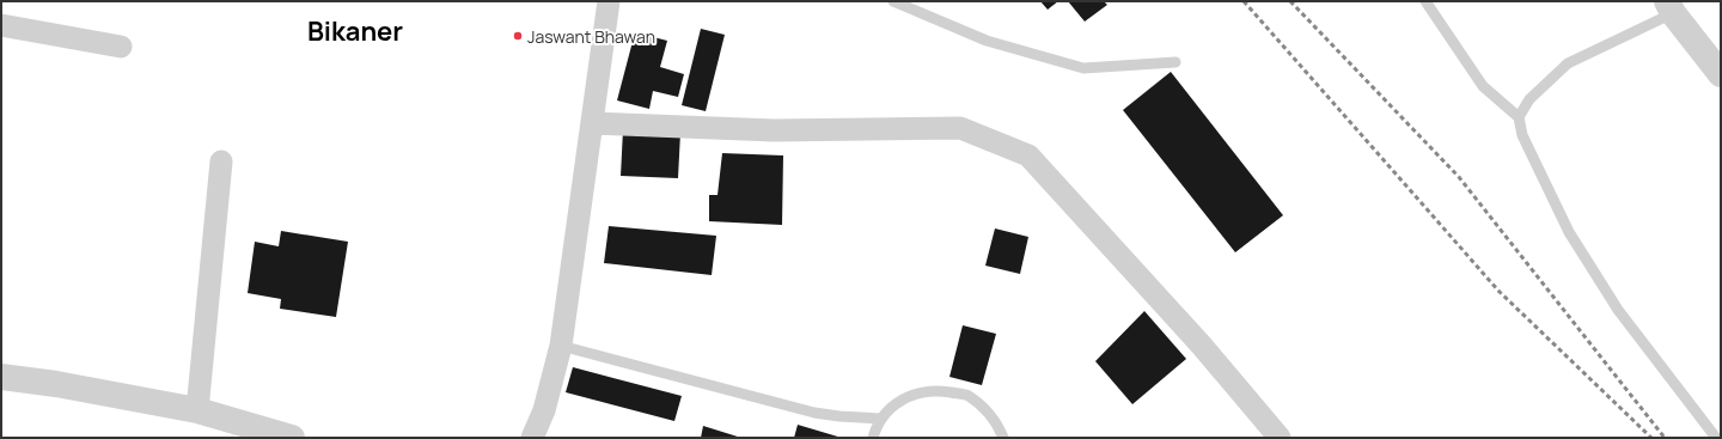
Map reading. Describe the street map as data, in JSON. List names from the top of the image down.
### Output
{
  "districts": ["Bikaner"],
  "places": ["Jaswant Bhawan"]
}
